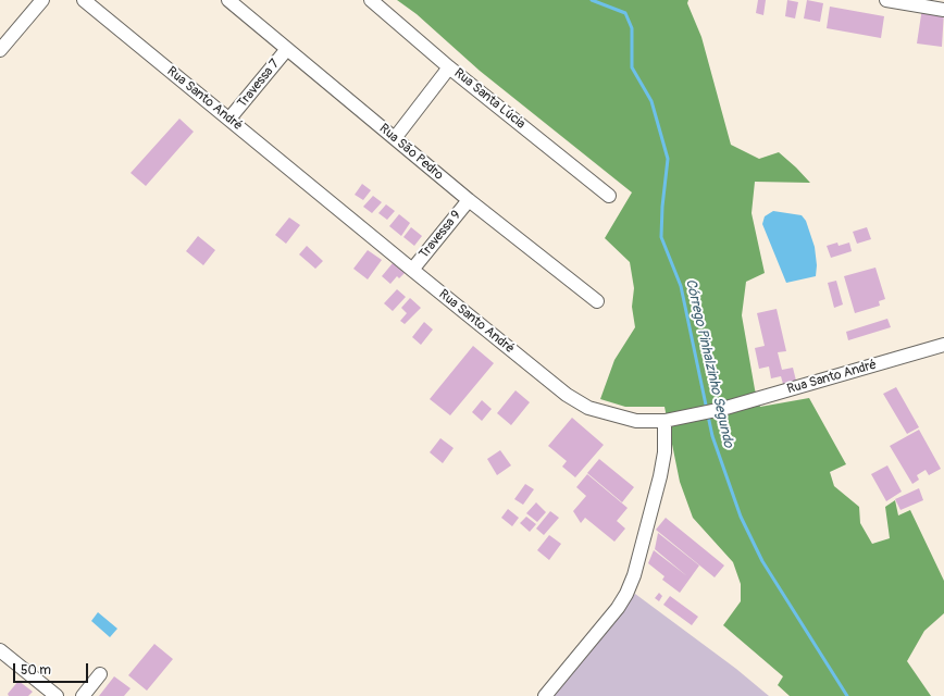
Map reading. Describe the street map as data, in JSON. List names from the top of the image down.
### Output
{
  "streets": {
    "street": [
      "Travessa 7",
      "Rua Santo André",
      "Rua Santa Lúcia",
      "Rua São Pedro",
      "Travessa 9"
    ]
  },
  "crossings": [
    ["Travessa 7", "Rua Santo André"],
    ["Travessa 7", "Rua São Pedro"],
    ["Rua Santo André", "Travessa 9"],
    ["Rua São Pedro", "Travessa 9"]
  ],
  "water": ["Córrego Pinhalzinho Segundo"],
  "scale_bar": "50 m"
}
